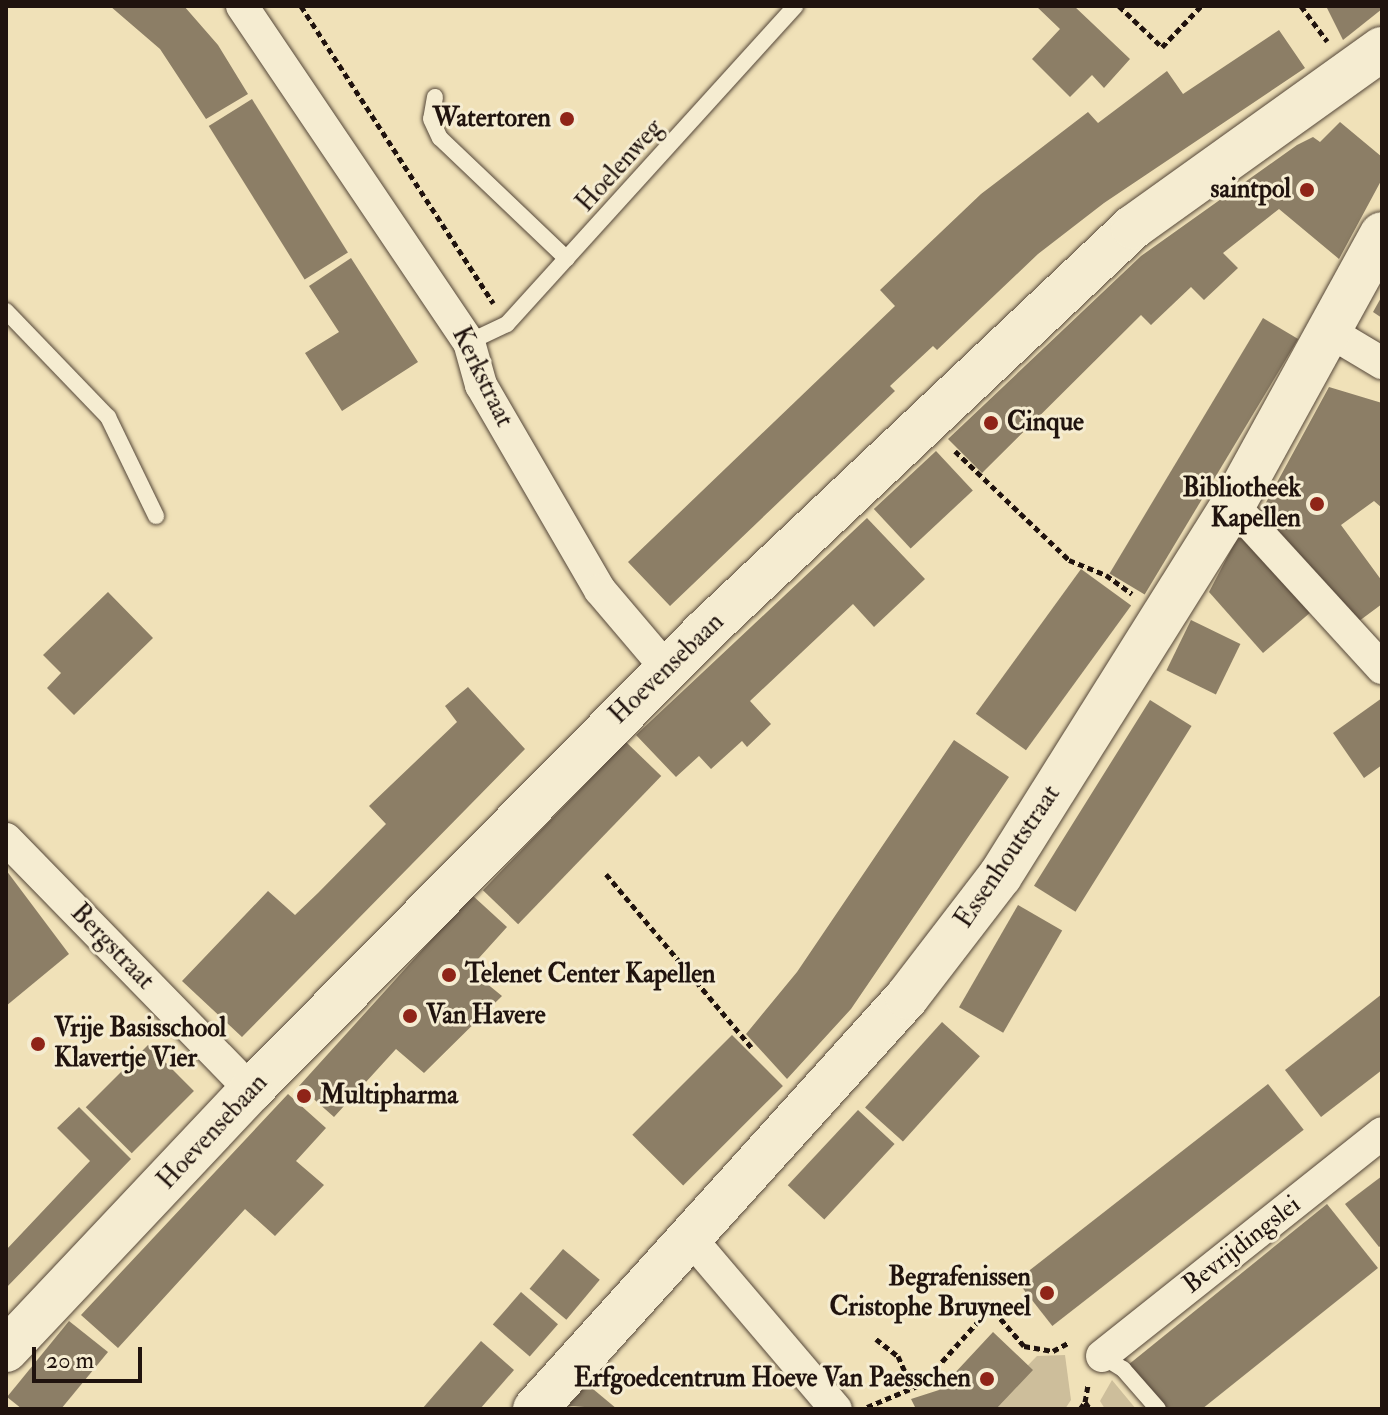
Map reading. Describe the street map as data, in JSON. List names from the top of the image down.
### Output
{
  "streets": {
    "street": [
      "Kerkstraat",
      "Hoevensebaan",
      "Essenhoutstraat",
      "Bergstraat",
      "Bevrijdingslei"
    ],
    "lane": ["Hoelenweg"]
  },
  "crossings": [
    ["Hoelenweg", "Kerkstraat"],
    ["Kerkstraat", "Hoevensebaan"],
    ["Hoevensebaan", "Bergstraat"]
  ],
  "places": [
    "Watertoren",
    "saintpol",
    "Cinque",
    "Bibliotheek Kapellen",
    "Telenet Center Kapellen",
    "Van Havere",
    "Vrije Basisschool Klavertje Vier",
    "Multipharma",
    "Begrafenissen Cristophe Bruyneel",
    "Erfgoedcentrum Hoeve Van Paesschen"
  ],
  "scale_bar": "20 m"
}
